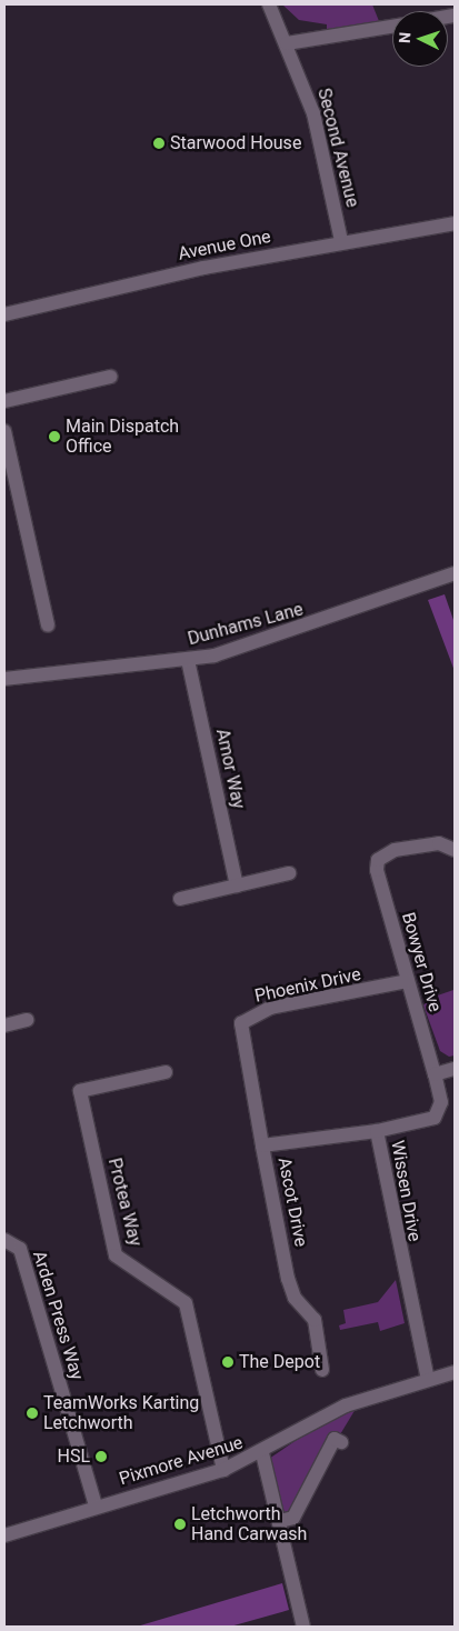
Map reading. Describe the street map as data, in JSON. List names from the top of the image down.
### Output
{
  "streets": {
    "street": [
      "Second Avenue",
      "Avenue One",
      "Dunhams Lane",
      "Amor Way",
      "Bowyer Drive",
      "Phoenix Drive",
      "Wissen Drive",
      "Protea Way",
      "Ascot Drive",
      "Arden Press Way",
      "Pixmore Avenue"
    ]
  },
  "crossings": [
    ["Second Avenue", "Avenue One"],
    ["Dunhams Lane", "Amor Way"],
    ["Bowyer Drive", "Phoenix Drive"],
    ["Bowyer Drive", "Wissen Drive"],
    ["Phoenix Drive", "Ascot Drive"],
    ["Wissen Drive", "Ascot Drive"],
    ["Wissen Drive", "Pixmore Avenue"],
    ["Protea Way", "Pixmore Avenue"],
    ["Arden Press Way", "Pixmore Avenue"]
  ],
  "places": [
    "Starwood House",
    "Main Dispatch Office",
    "The Depot",
    "TeamWorks Karting Letchworth",
    "HSL",
    "Letchworth Hand Carwash"
  ],
  "north": "left"
}
